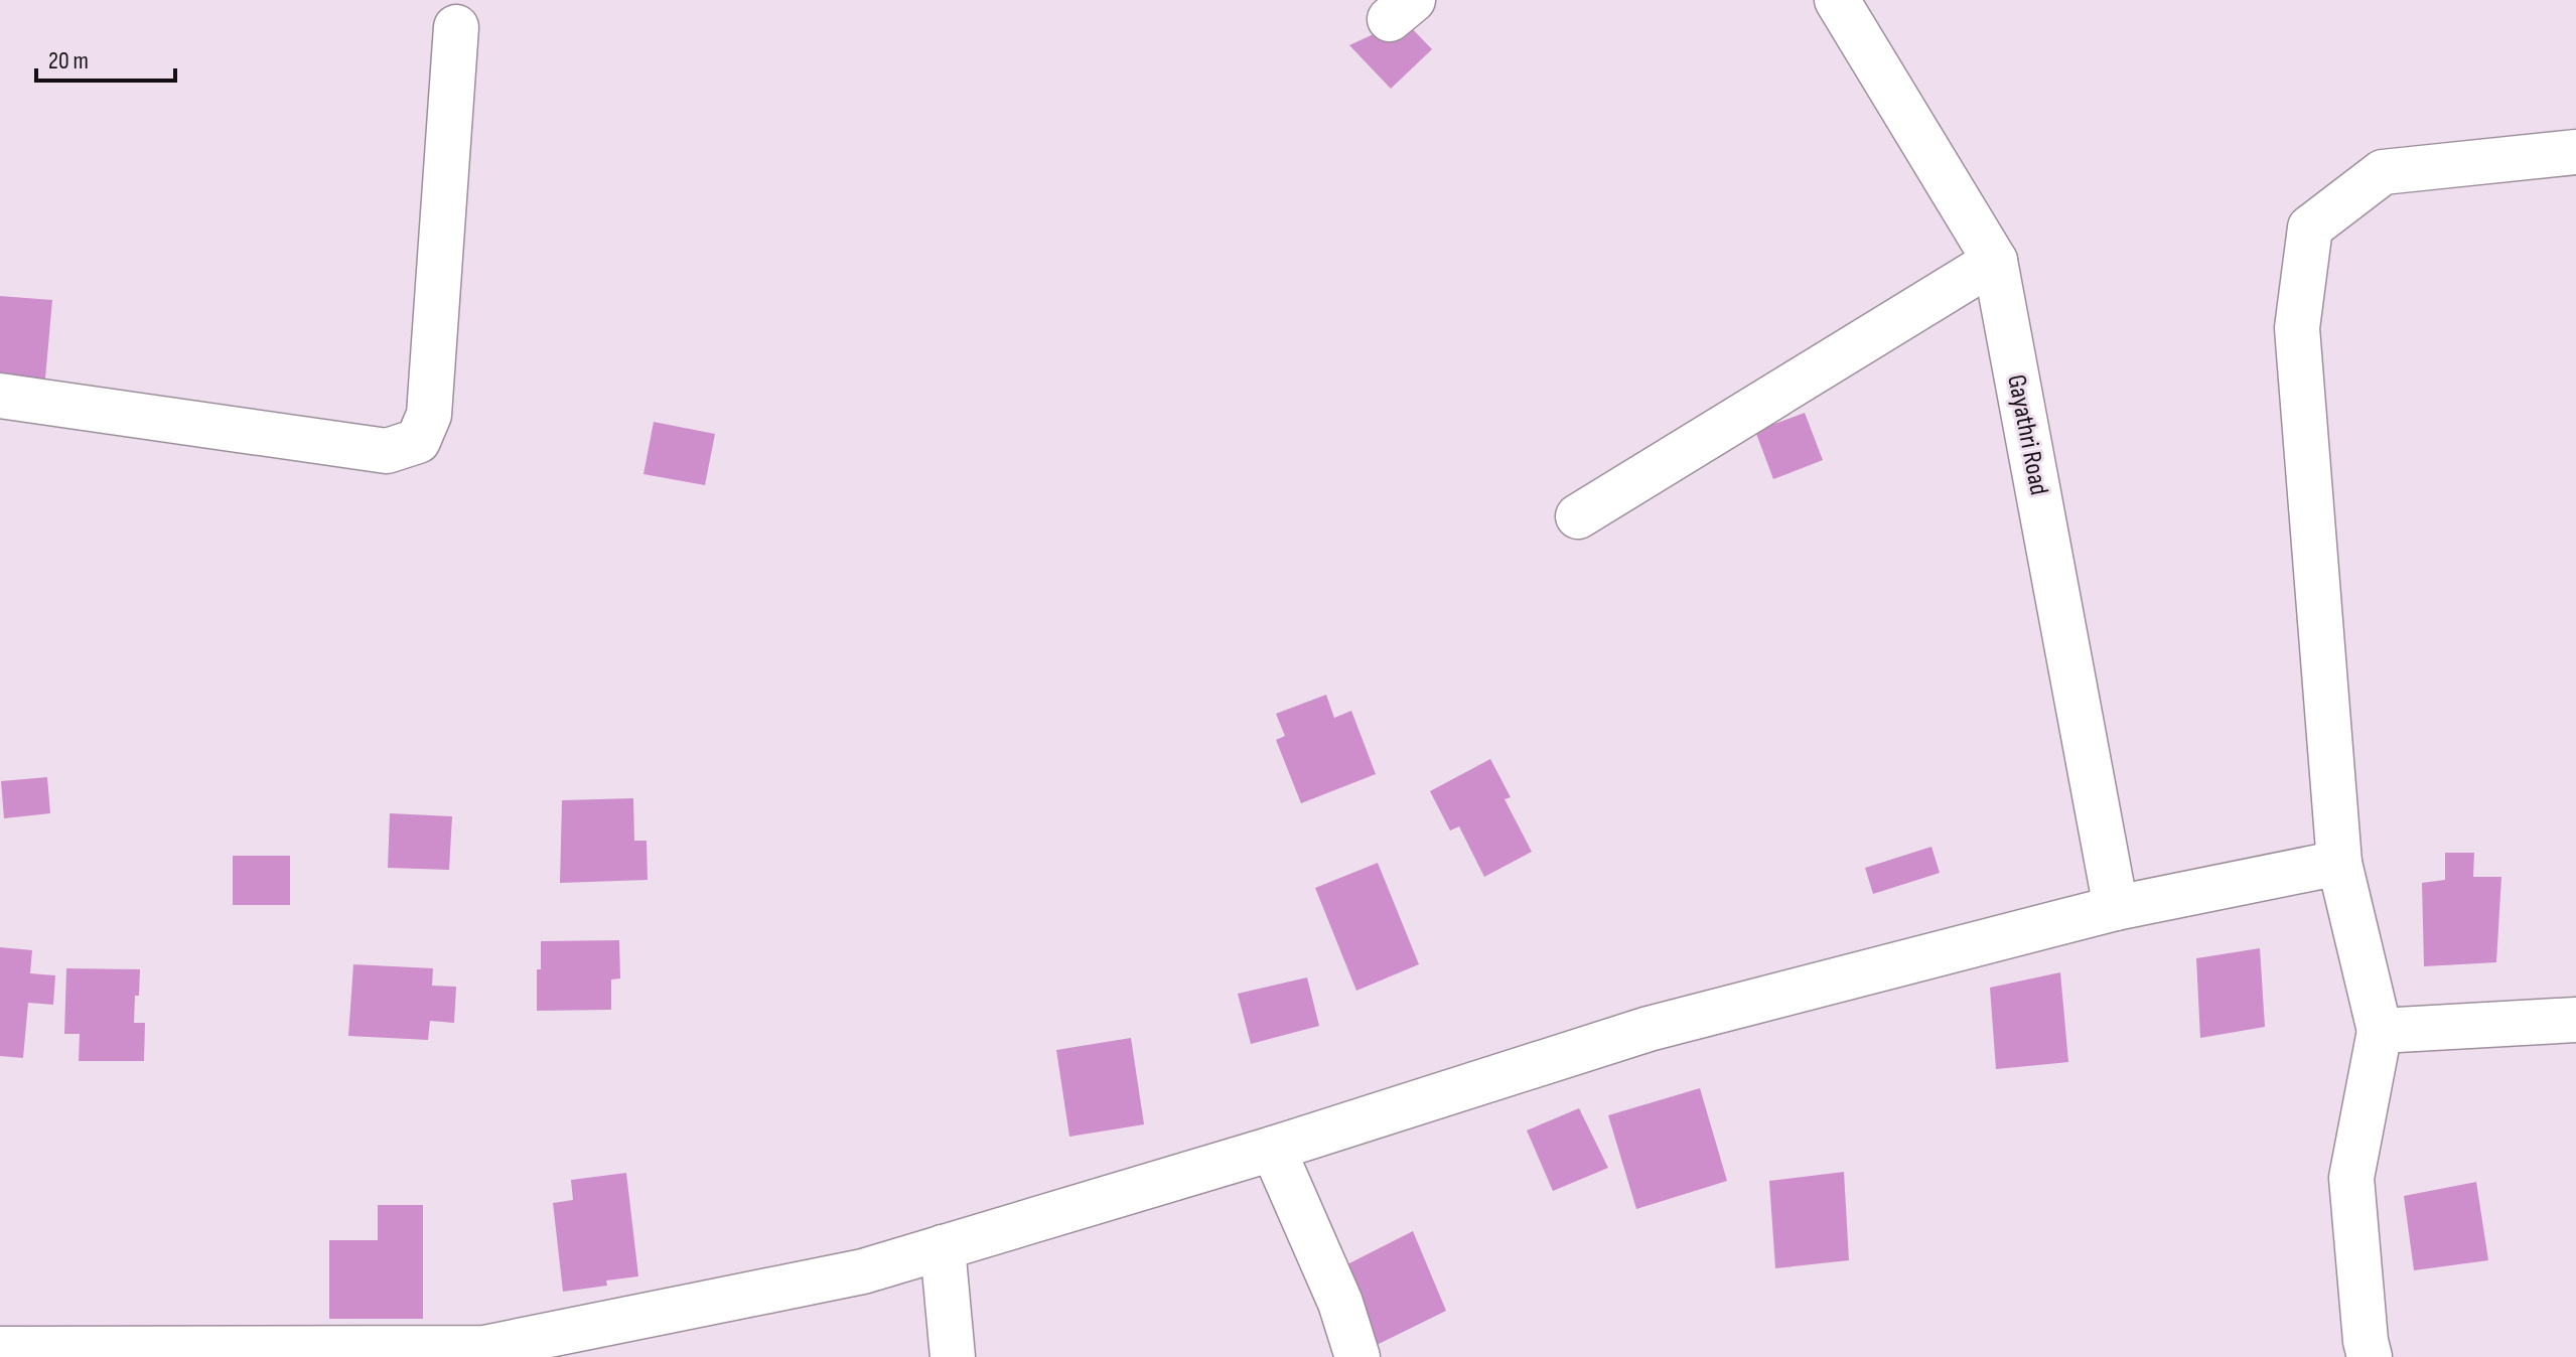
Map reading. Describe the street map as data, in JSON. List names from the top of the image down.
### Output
{
  "streets": {
    "street": ["Gayathri Road"]
  },
  "scale_bar": "20 m"
}
